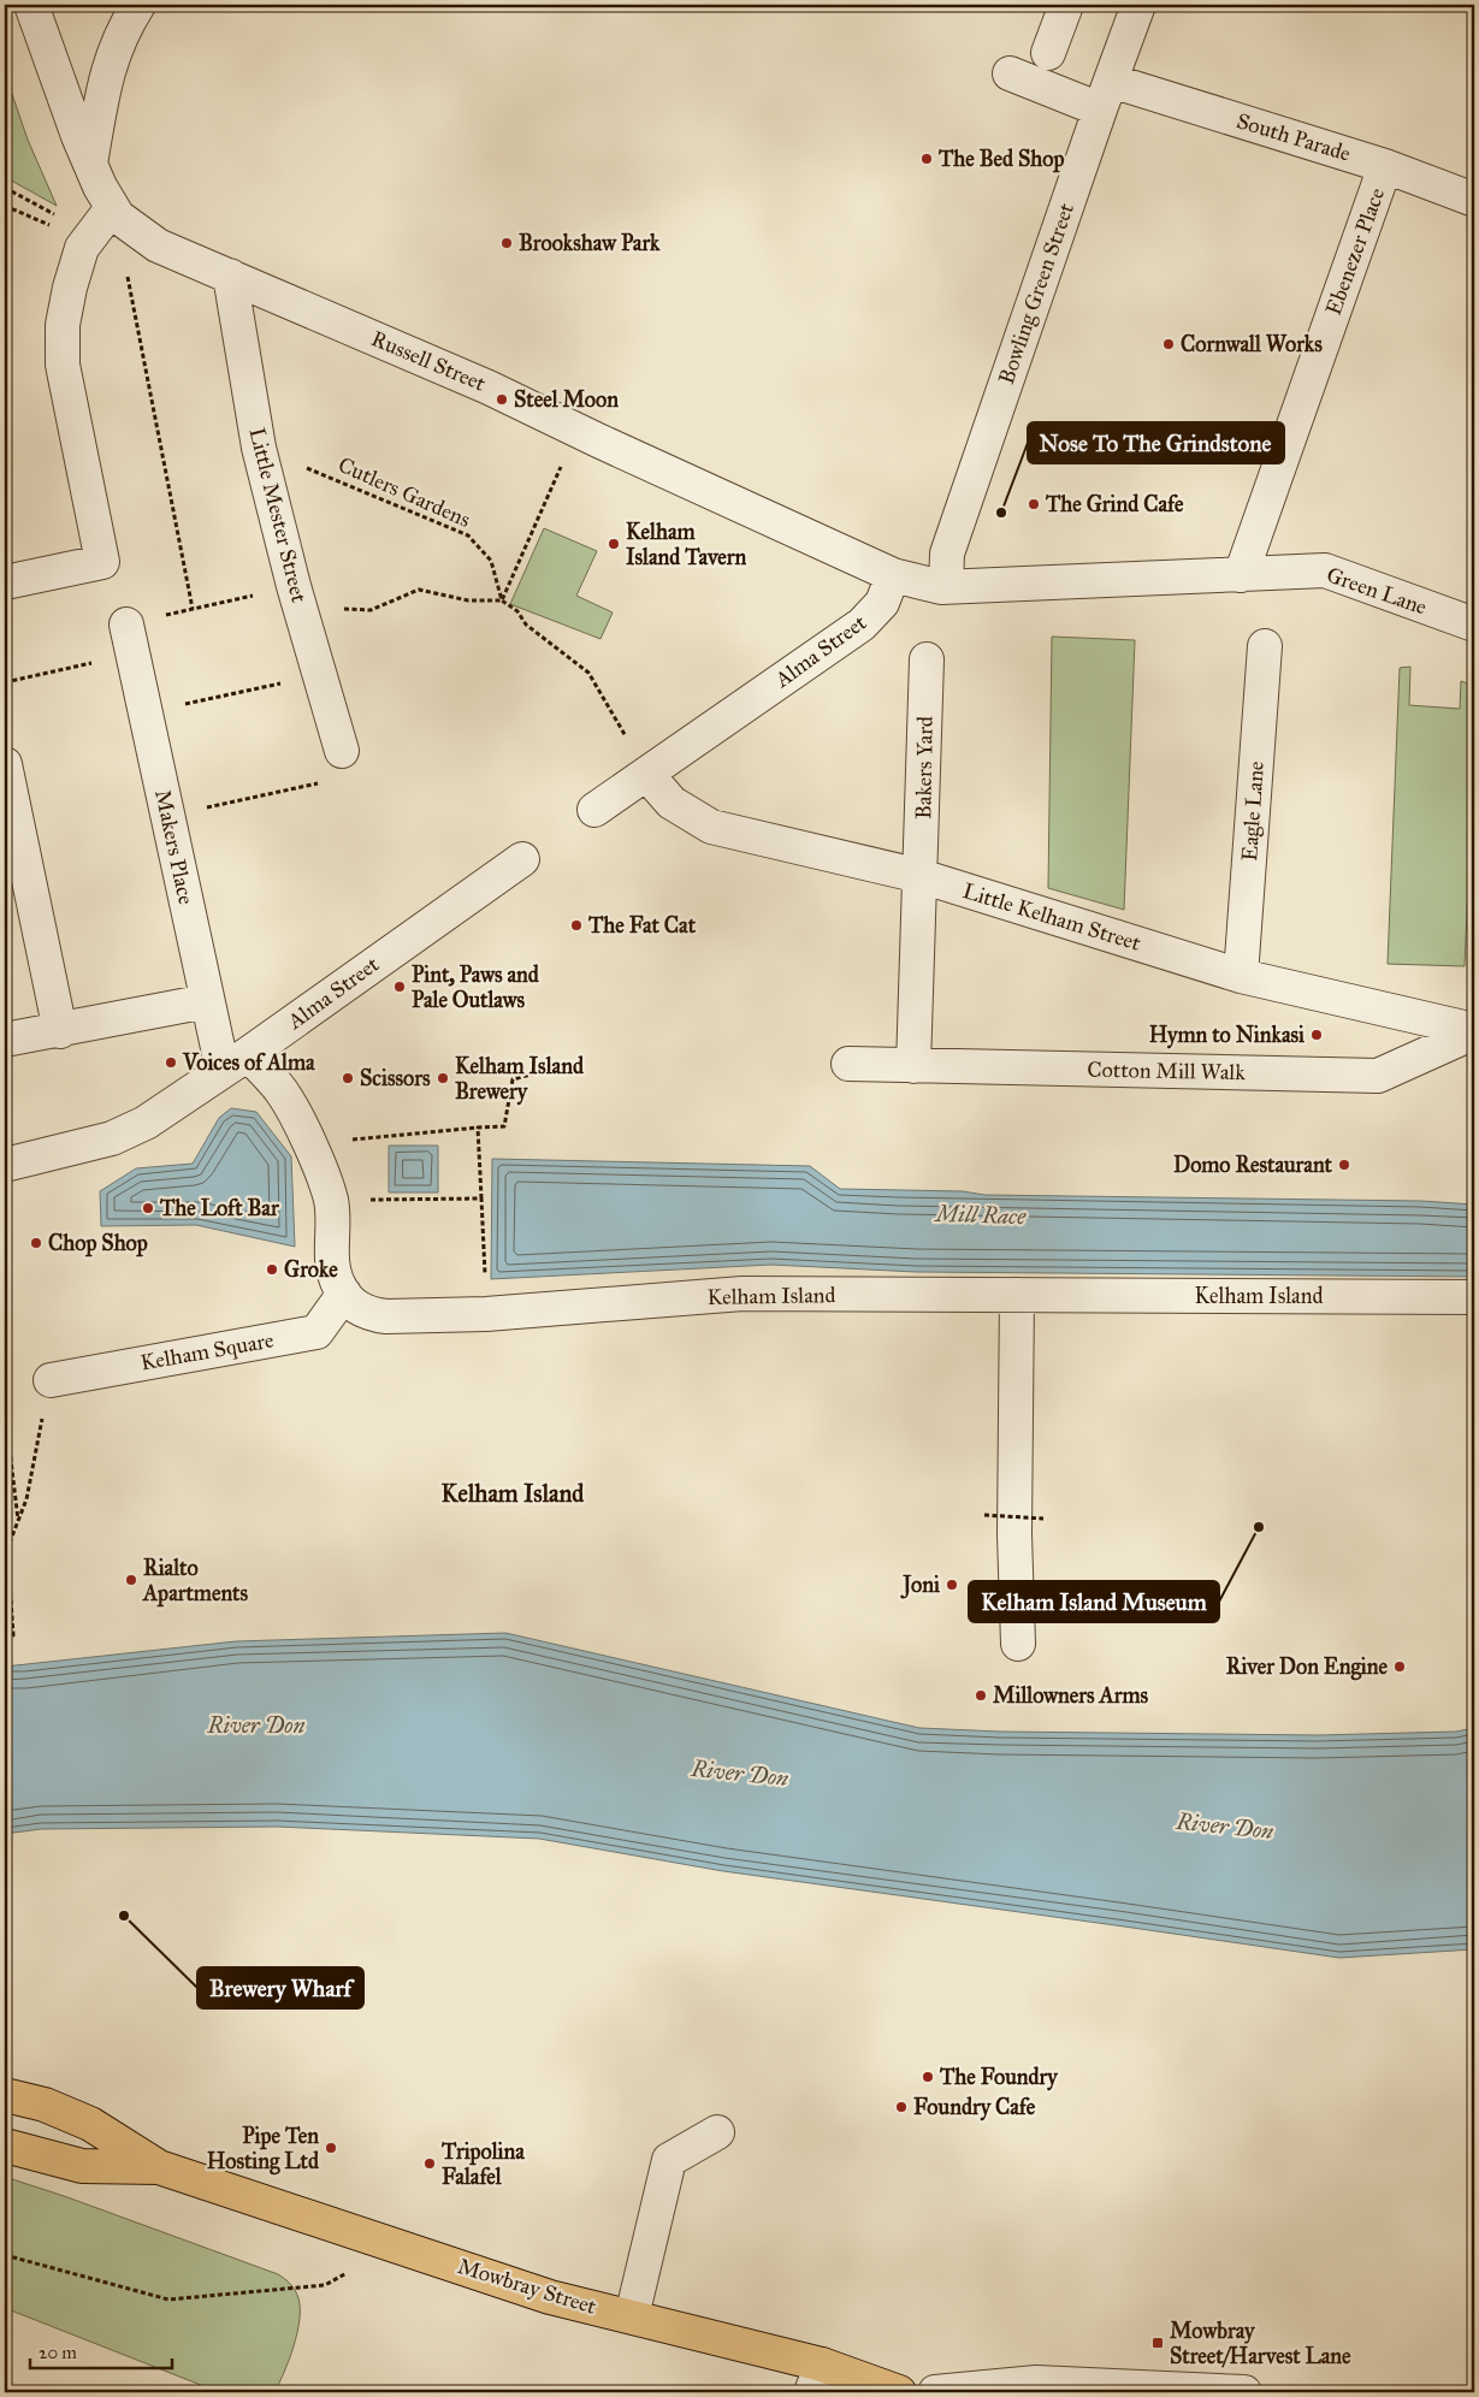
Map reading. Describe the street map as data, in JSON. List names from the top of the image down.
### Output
{
  "streets": {
    "main road": ["Mowbray Street"],
    "street": [
      "South Parade",
      "Ebenezer Place",
      "Bowling Green Street",
      "Russell Street",
      "Little Mester Street",
      "Green Lane",
      "Alma Street",
      "Bakers Yard",
      "Eagle Lane",
      "Makers Place",
      "Little Kelham Street",
      "Cotton Mill Walk",
      "Kelham Island",
      "Kelham Square"
    ],
    "path": ["Cutlers Gardens"]
  },
  "crossings": [
    ["South Parade", "Ebenezer Place"],
    ["South Parade", "Bowling Green Street"],
    ["Ebenezer Place", "Green Lane"],
    ["Russell Street", "Little Mester Street"],
    ["Russell Street", "Alma Street"],
    ["Cutlers Gardens", "Little Mester Street"],
    ["Alma Street", "Makers Place"],
    ["Alma Street", "Little Kelham Street"],
    ["Alma Street", "Kelham Island"],
    ["Bakers Yard", "Little Kelham Street"],
    ["Bakers Yard", "Cotton Mill Walk"],
    ["Eagle Lane", "Little Kelham Street"],
    ["Makers Place", "Kelham Island"],
    ["Little Kelham Street", "Cotton Mill Walk"],
    ["Kelham Island", "Kelham Square"]
  ],
  "districts": ["Kelham Island"],
  "water": ["Mill Race", "River Don"],
  "places": {
    "other": [
      "The Bed Shop",
      "Brookshaw Park",
      "Cornwall Works",
      "Steel Moon",
      "The Grind Cafe",
      "Nose To The Grindstone",
      "Kelham Island Tavern",
      "The Fat Cat",
      "Pint, Paws and Pale Outlaws",
      "Hymn to Ninkasi",
      "Voices of Alma",
      "Scissors",
      "Kelham Island Brewery",
      "Domo Restaurant",
      "The Loft Bar",
      "Chop Shop",
      "Groke",
      "Kelham Island Museum",
      "Rialto Apartments",
      "Joni",
      "River Don Engine",
      "Millowners Arms",
      "Brewery Wharf",
      "The Foundry",
      "Foundry Cafe",
      "Pipe Ten Hosting Ltd",
      "Tripolina Falafel"
    ],
    "transit": ["Mowbray Street/Harvest Lane"]
  },
  "scale_bar": "20 m"
}
